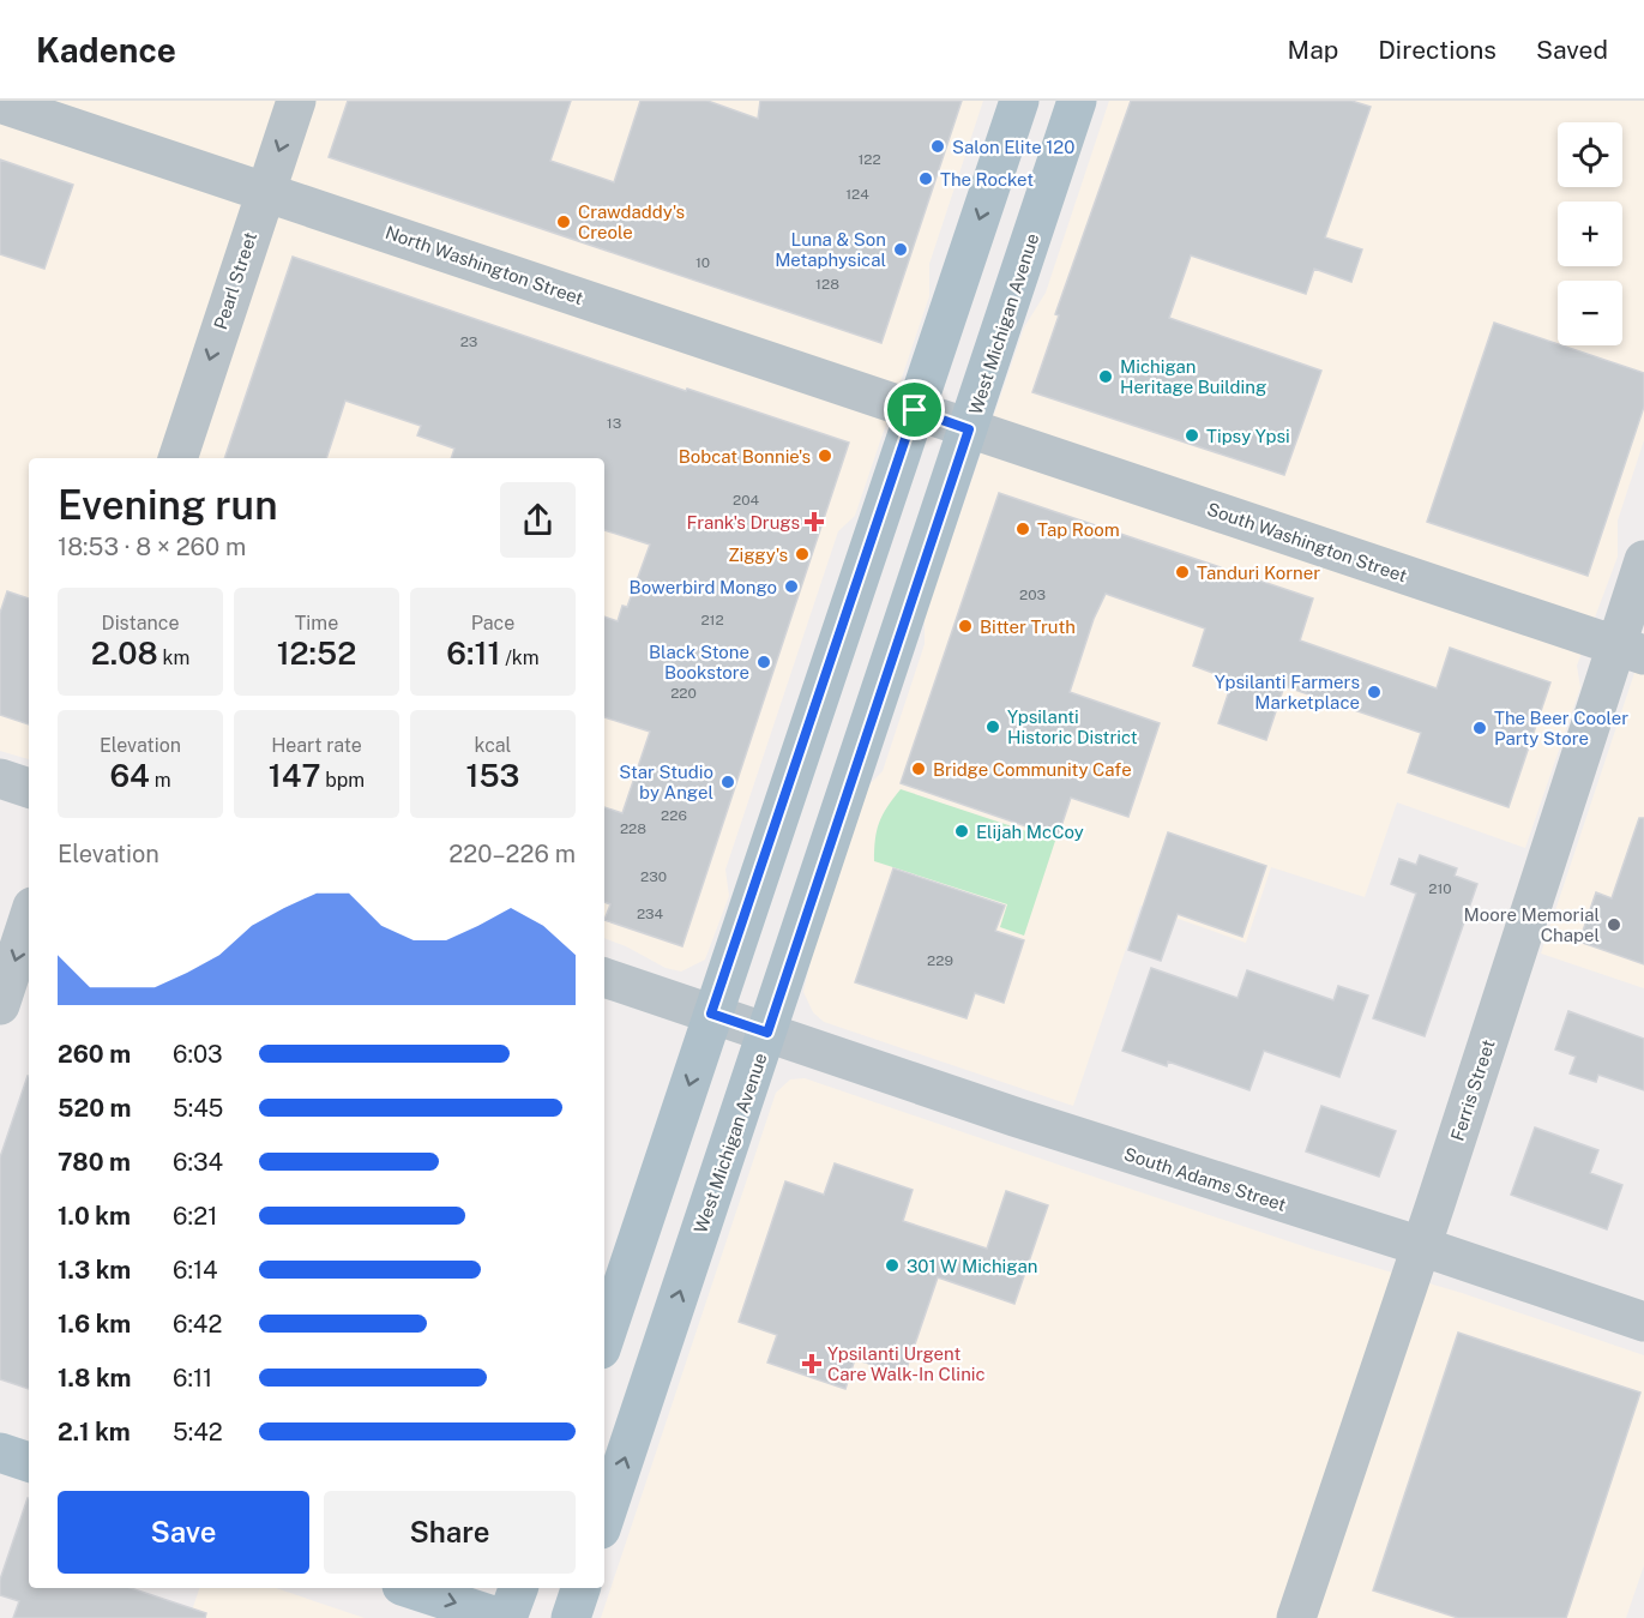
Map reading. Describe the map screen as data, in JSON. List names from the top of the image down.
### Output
{
  "streets": {
    "main road": ["West Michigan Avenue"],
    "street": [
      "North Washington Street",
      "Pearl Street",
      "South Washington Street",
      "Ferris Street",
      "South Adams Street"
    ]
  },
  "crossings": [
    ["North Washington Street", "Pearl Street"],
    ["North Washington Street", "West Michigan Avenue"],
    ["North Washington Street", "South Washington Street"],
    ["West Michigan Avenue", "South Washington Street"],
    ["West Michigan Avenue", "South Adams Street"],
    ["South Washington Street", "Ferris Street"],
    ["Ferris Street", "South Adams Street"]
  ],
  "one_way": ["Pearl Street"],
  "places": {
    "other": [
      "Salon Elite 120",
      "The Rocket",
      "Crawdaddy's Creole",
      "Luna & Son Metaphysical",
      "Michigan Heritage Building",
      "Tipsy Ypsi",
      "Bobcat Bonnie's",
      "Tap Room",
      "Ziggy's",
      "Tanduri Korner",
      "Bowerbird Mongo",
      "Bitter Truth",
      "Black Stone Bookstore",
      "Ypsilanti Farmers Marketplace",
      "Ypsilanti Historic District",
      "The Beer Cooler Party Store",
      "Bridge Community Cafe",
      "Star Studio by Angel",
      "Elijah McCoy",
      "Moore Memorial Chapel",
      "301 W Michigan"
    ],
    "health": ["Frank's Drugs", "Ypsilanti Urgent Care Walk-In Clinic"]
  },
  "house_numbers": [
    "122",
    "124",
    "10",
    "128",
    "23",
    "13",
    "204",
    "203",
    "212",
    "220",
    "226",
    "228",
    "230",
    "210",
    "234",
    "229"
  ],
  "page": {
    "header": "Kadence",
    "nav": ["Map", "Directions", "Saved"],
    "map_buttons": ["+", "−"],
    "heading": ["Evening run", "18:53 · 8 × 260 m"],
    "stats": [
      ["Distance", "2.08 km"],
      ["Time", "12:52"],
      ["Pace", "6:11 /km"],
      ["Elevation", "64 m"],
      ["Heart rate", "147 bpm"],
      ["kcal", "153"]
    ],
    "chart": ["Elevation", "220–226 m"],
    "list": [
      {
        "name": "260 m",
        "note": "6:03"
      },
      {
        "name": "520 m",
        "note": "5:45"
      },
      {
        "name": "780 m",
        "note": "6:34"
      },
      {
        "name": "1.0 km",
        "note": "6:21"
      },
      {
        "name": "1.3 km",
        "note": "6:14"
      },
      {
        "name": "1.6 km",
        "note": "6:42"
      },
      {
        "name": "1.8 km",
        "note": "6:11"
      },
      {
        "name": "2.1 km",
        "note": "5:42"
      }
    ],
    "buttons": ["Save", "Share"]
  }
}
